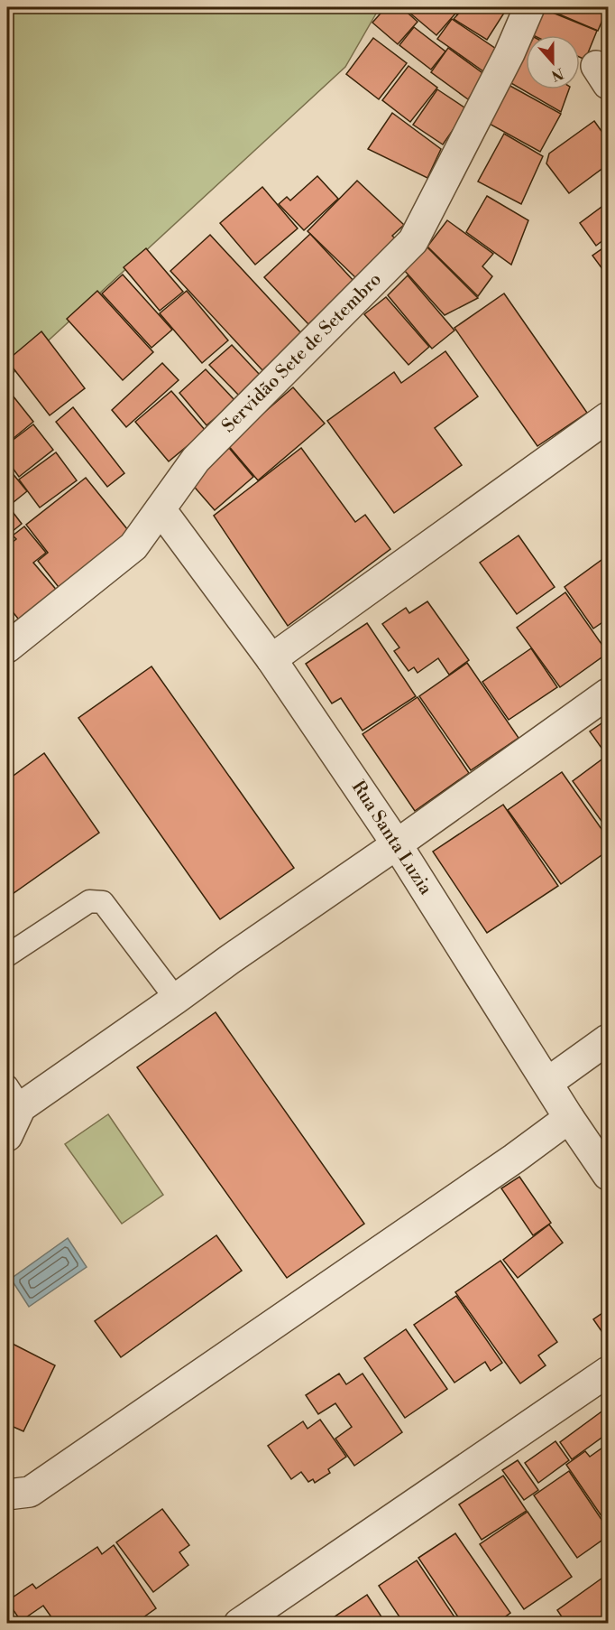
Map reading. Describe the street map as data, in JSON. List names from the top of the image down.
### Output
{
  "streets": {
    "street": ["Servidão Sete de Setembro", "Rua Santa Luzia"]
  },
  "crossings": [
    ["Servidão Sete de Setembro", "Rua Santa Luzia"]
  ],
  "north": "bottom"
}
